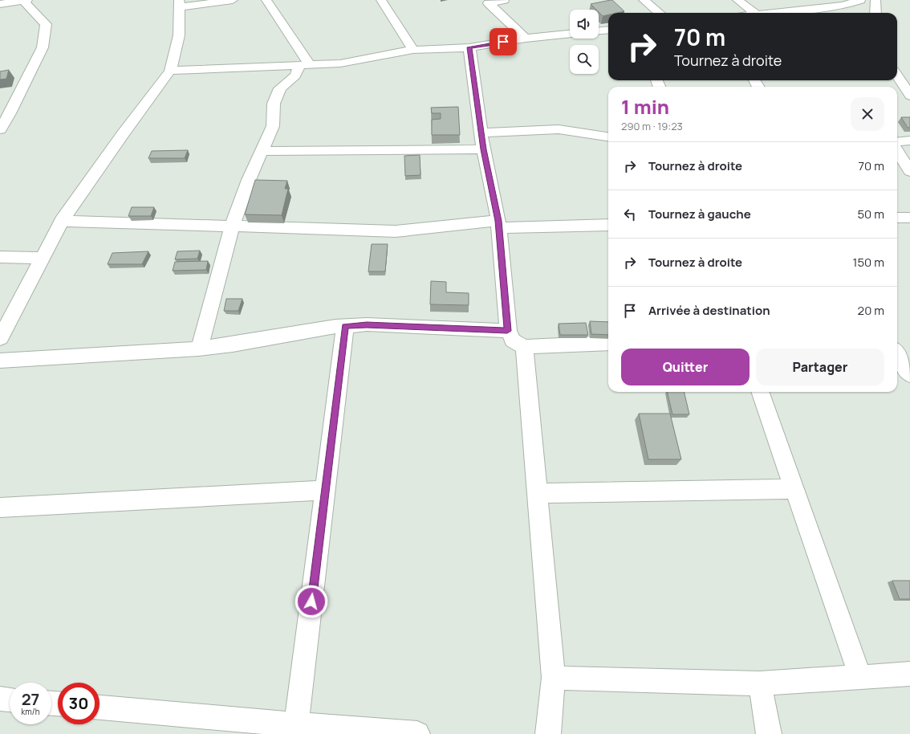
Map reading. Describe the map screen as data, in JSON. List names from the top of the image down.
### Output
{
  "page": {
    "turn": ["70 m", "Tournez à droite"],
    "heading": ["1 min", "290 m · 19:23"],
    "list": [
      {
        "name": "Tournez à droite",
        "value": "70 m"
      },
      {
        "name": "Tournez à gauche",
        "value": "50 m"
      },
      {
        "name": "Tournez à droite",
        "value": "150 m"
      },
      {
        "name": "Arrivée à destination",
        "value": "20 m"
      }
    ],
    "buttons": ["Quitter", "Partager"],
    "speed": "27 km/h",
    "limit": "30"
  }
}
